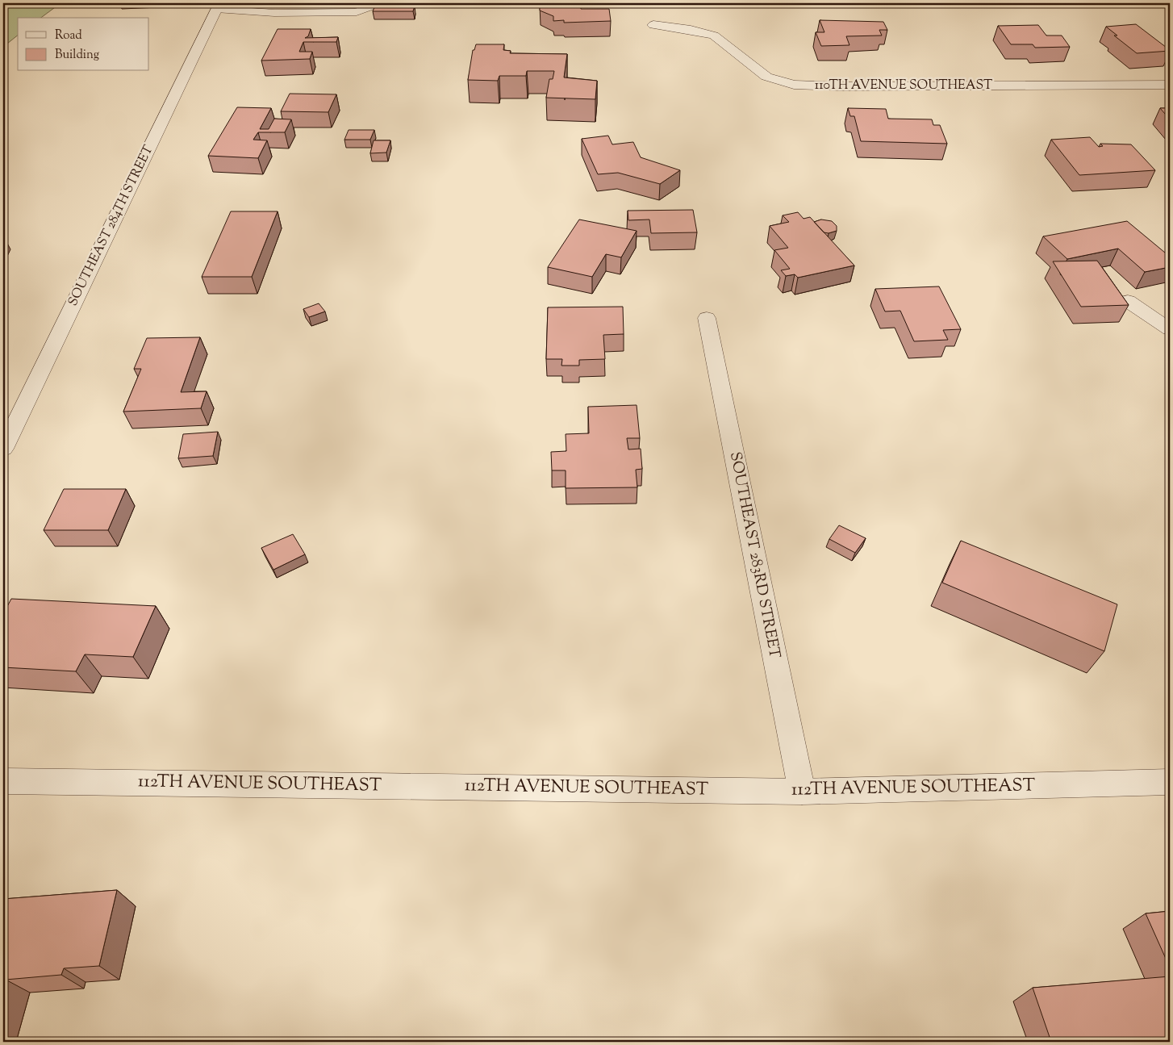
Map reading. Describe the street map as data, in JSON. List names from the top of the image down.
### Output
{
  "streets": {
    "street": [
      "110TH AVENUE SOUTHEAST",
      "SOUTHEAST 284TH STREET",
      "SOUTHEAST 283RD STREET",
      "112TH AVENUE SOUTHEAST"
    ]
  },
  "crossings": [
    ["SOUTHEAST 283RD STREET", "112TH AVENUE SOUTHEAST"]
  ],
  "legend": ["Road", "Building"]
}
